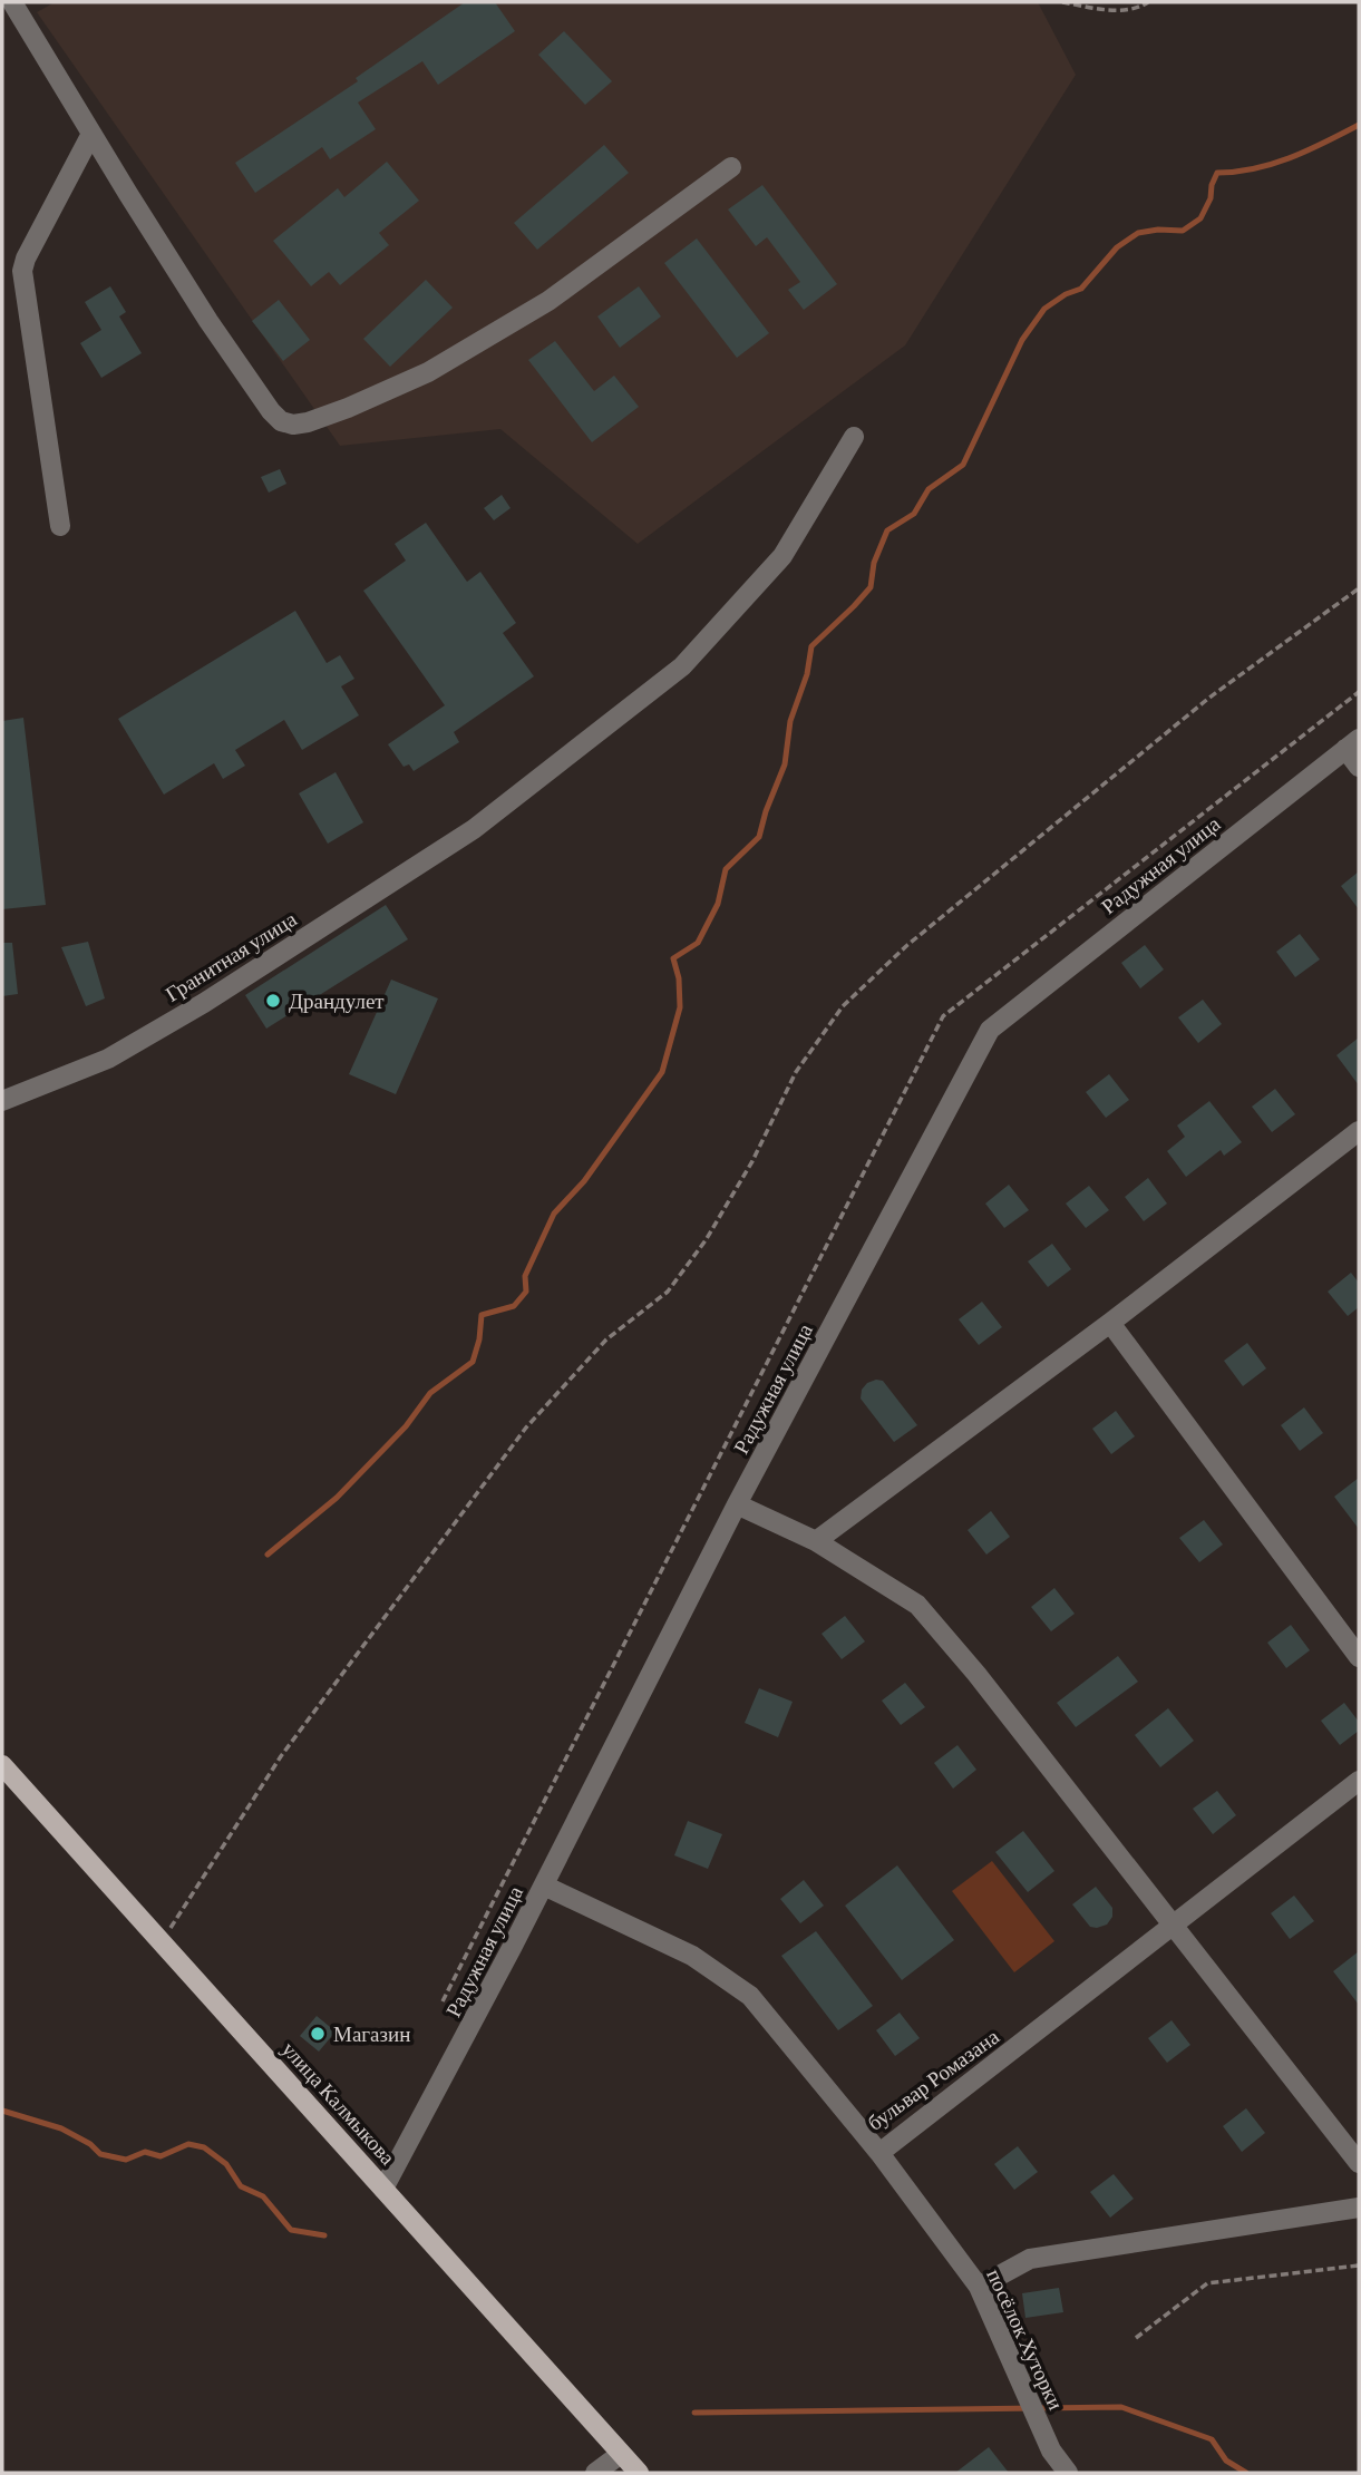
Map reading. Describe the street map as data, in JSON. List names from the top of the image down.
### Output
{
  "streets": {
    "main road": ["улица Калмыкова"],
    "street": [
      "Радужная улица",
      "Гранитная улица",
      "бульвар Ромазана",
      "посёлок Хуторки"
    ]
  },
  "crossings": [
    ["Радужная улица", "бульвар Ромазана"],
    ["Радужная улица", "улица Калмыкова"],
    ["бульвар Ромазана", "посёлок Хуторки"]
  ],
  "places": ["Драндулет", "Магазин"]
}
